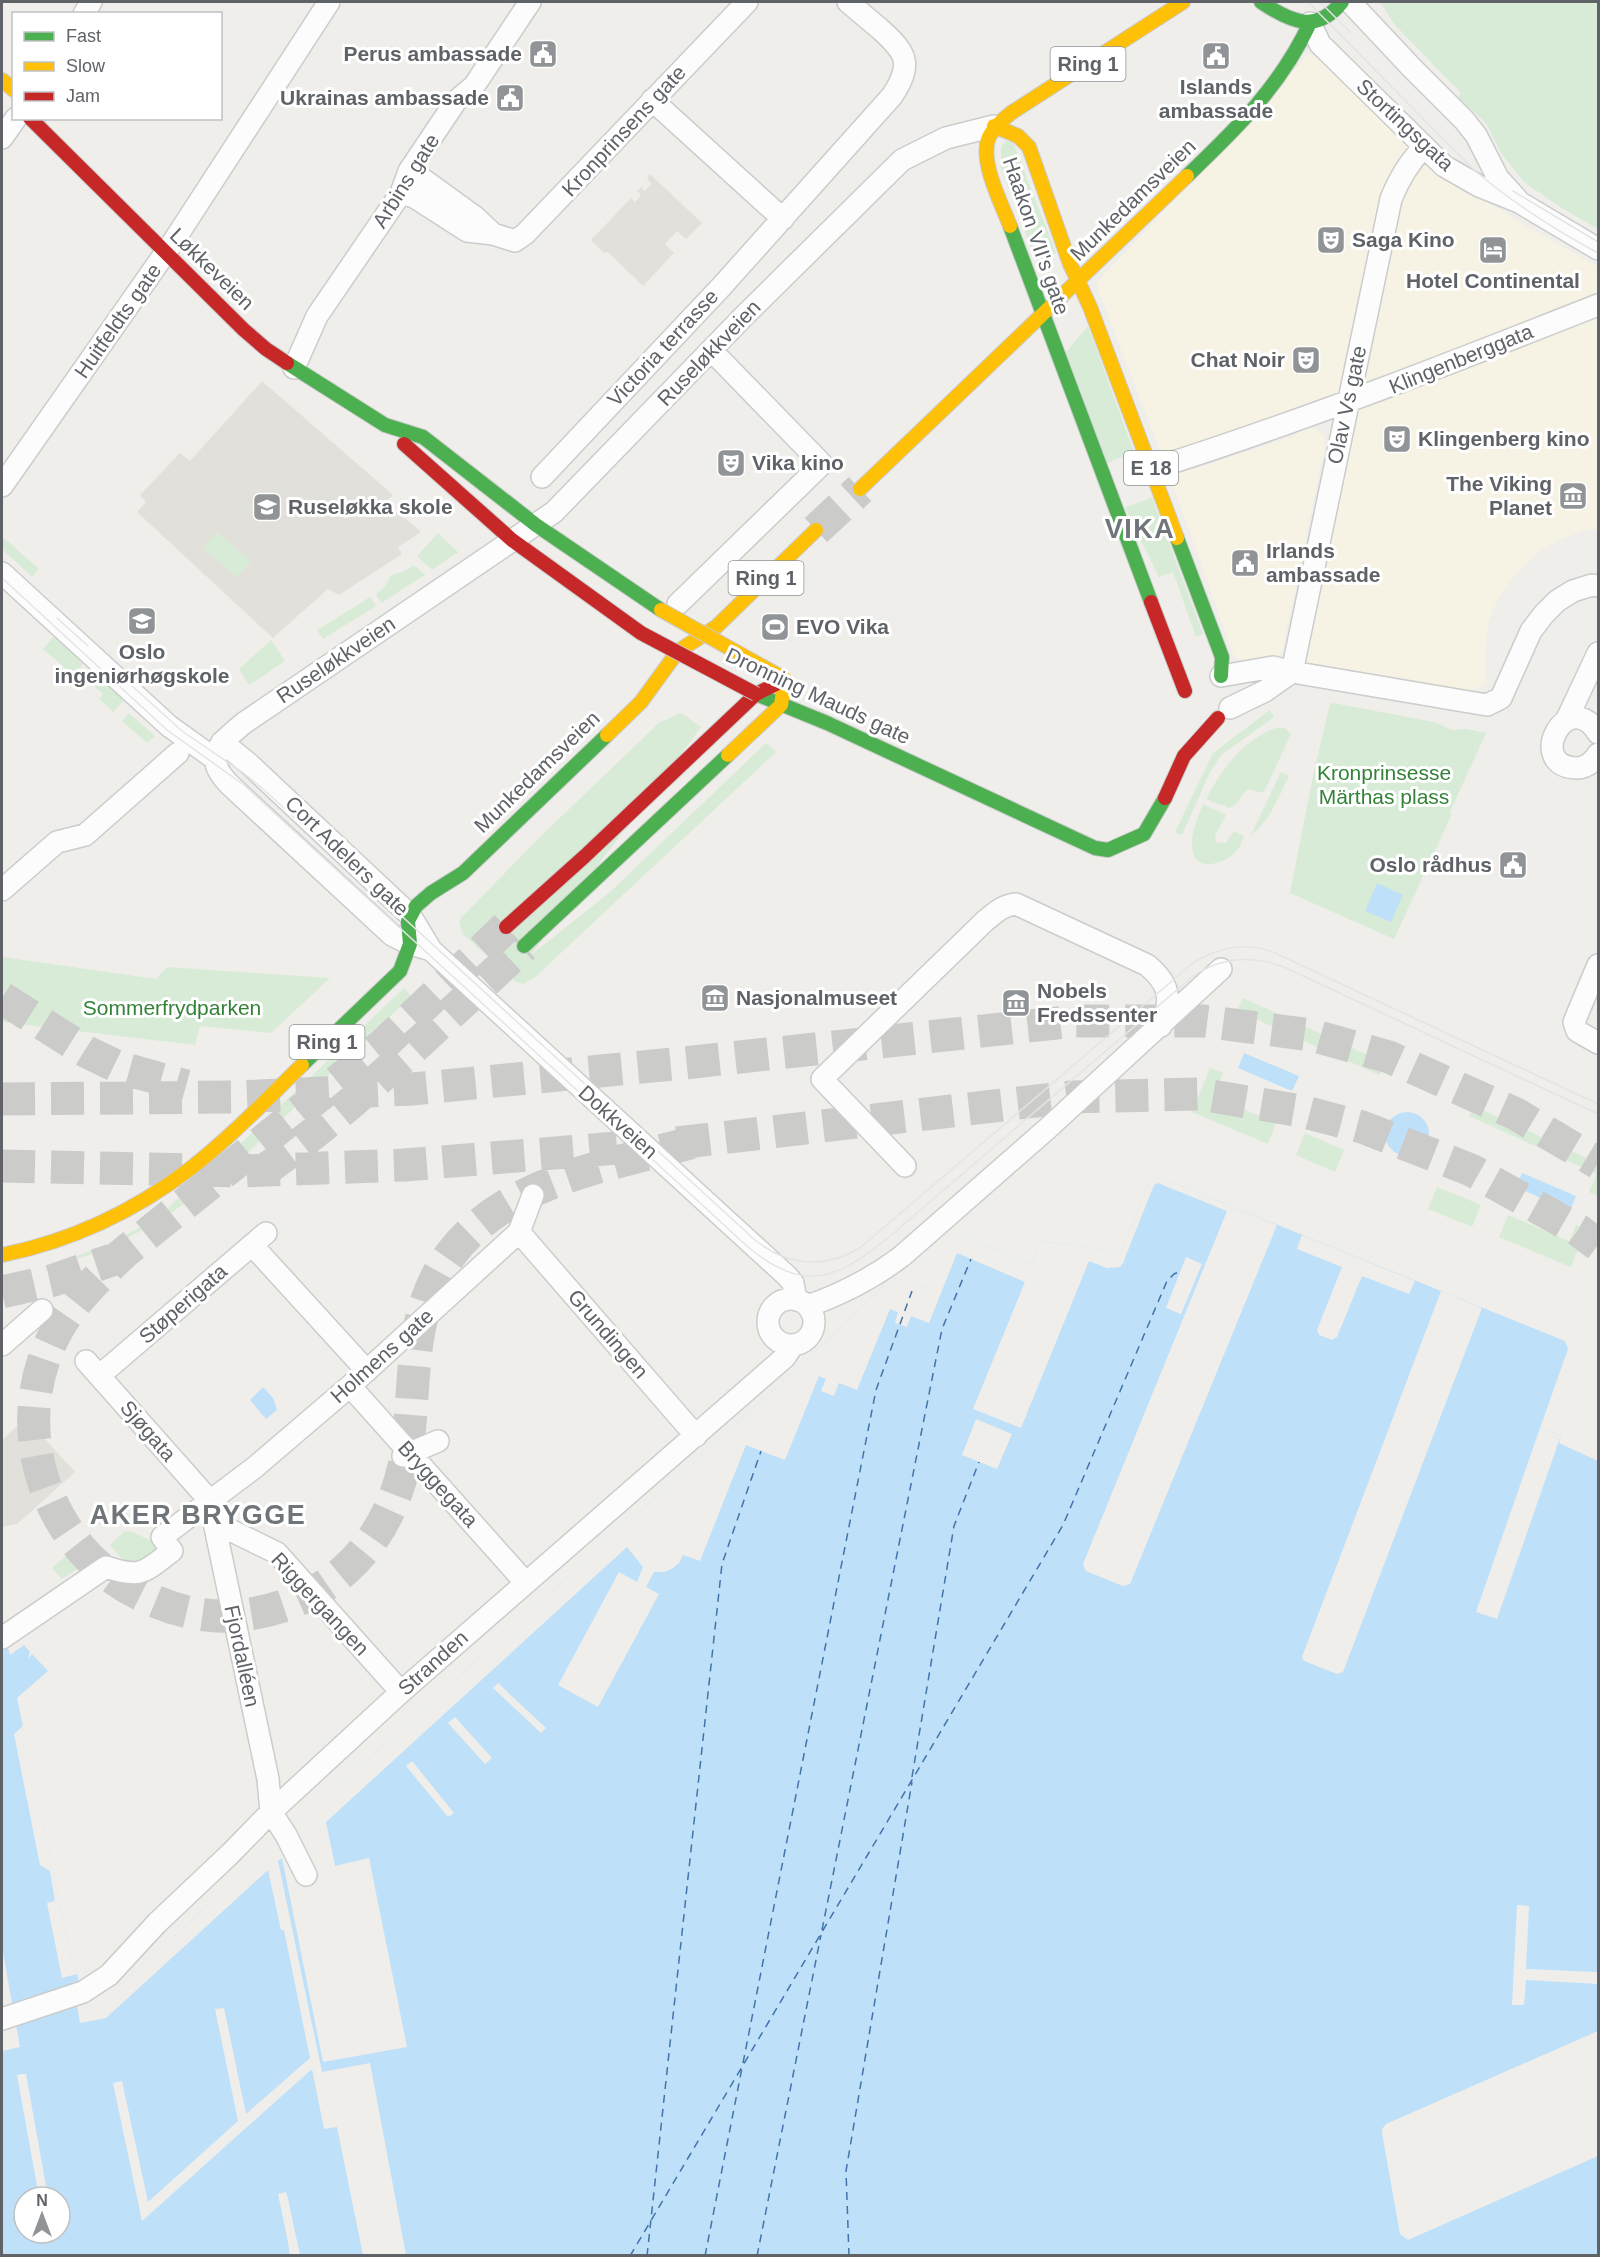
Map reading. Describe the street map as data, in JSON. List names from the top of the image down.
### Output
{
  "streets": {
    "main road": [
      "Ring 1",
      "Munkedamsveien",
      "Haakon VII's gate",
      "Løkkeveien",
      "Ruseløkkveien",
      "E 18",
      "Dronning Mauds gate"
    ],
    "street": [
      "Stortingsgata",
      "Kronprinsens gate",
      "Arbins gate",
      "Huitfeldts gate",
      "Victoria terrasse",
      "Klingenberggata",
      "Olav Vs gate",
      "Cort Adelers gate",
      "Dokkveien",
      "Støperigata",
      "Grundingen",
      "Holmens gate",
      "Sjøgata",
      "Bryggegata",
      "Riggergangen",
      "Fjordalléen",
      "Stranden"
    ]
  },
  "crossings": [
    ["Ring 1", "Cort Adelers gate"],
    ["Ring 1", "Dokkveien"],
    ["Stortingsgata", "Munkedamsveien"],
    ["Stortingsgata", "Olav Vs gate"],
    ["Kronprinsens gate", "Arbins gate"],
    ["Arbins gate", "Løkkeveien"],
    ["Munkedamsveien", "Haakon VII's gate"],
    ["Munkedamsveien", "Cort Adelers gate"],
    ["Haakon VII's gate", "Ruseløkkveien"],
    ["Haakon VII's gate", "Klingenberggata"],
    ["Haakon VII's gate", "E 18"],
    ["Haakon VII's gate", "Dronning Mauds gate"],
    ["Løkkeveien", "Huitfeldts gate"],
    ["Løkkeveien", "Ruseløkkveien"],
    ["Løkkeveien", "Dronning Mauds gate"],
    ["Ruseløkkveien", "Dronning Mauds gate"],
    ["Ruseløkkveien", "Cort Adelers gate"],
    ["Klingenberggata", "Olav Vs gate"],
    ["Cort Adelers gate", "Dokkveien"],
    ["Dokkveien", "Stranden"],
    ["Støperigata", "Holmens gate"],
    ["Støperigata", "Sjøgata"],
    ["Grundingen", "Holmens gate"],
    ["Grundingen", "Stranden"],
    ["Holmens gate", "Sjøgata"],
    ["Holmens gate", "Bryggegata"],
    ["Holmens gate", "Riggergangen"],
    ["Holmens gate", "Fjordalléen"],
    ["Sjøgata", "Riggergangen"],
    ["Sjøgata", "Fjordalléen"],
    ["Bryggegata", "Stranden"],
    ["Riggergangen", "Fjordalléen"],
    ["Riggergangen", "Stranden"],
    ["Fjordalléen", "Stranden"]
  ],
  "districts": ["VIKA", "AKER BRYGGE"],
  "parks": ["Kronprinsesse Märthas plass", "Sommerfrydparken"],
  "places": {
    "public building": [
      "Perus ambassade",
      "Islands ambassade",
      "Ukrainas ambassade",
      "Irlands ambassade",
      "Oslo rådhus"
    ],
    "theatre": [
      "Saga Kino",
      "Chat Noir",
      "Klingenberg kino",
      "Vika kino"
    ],
    "hotel": ["Hotel Continental"],
    "museum": ["The Viking Planet", "Nasjonalmuseet", "Nobels Fredssenter"],
    "school or university": ["Ruseløkka skole", "Oslo ingeniørhøgskole"],
    "sports": ["EVO Vika"]
  },
  "legend": ["Fast", "Slow", "Jam"],
  "north": "top"
}
